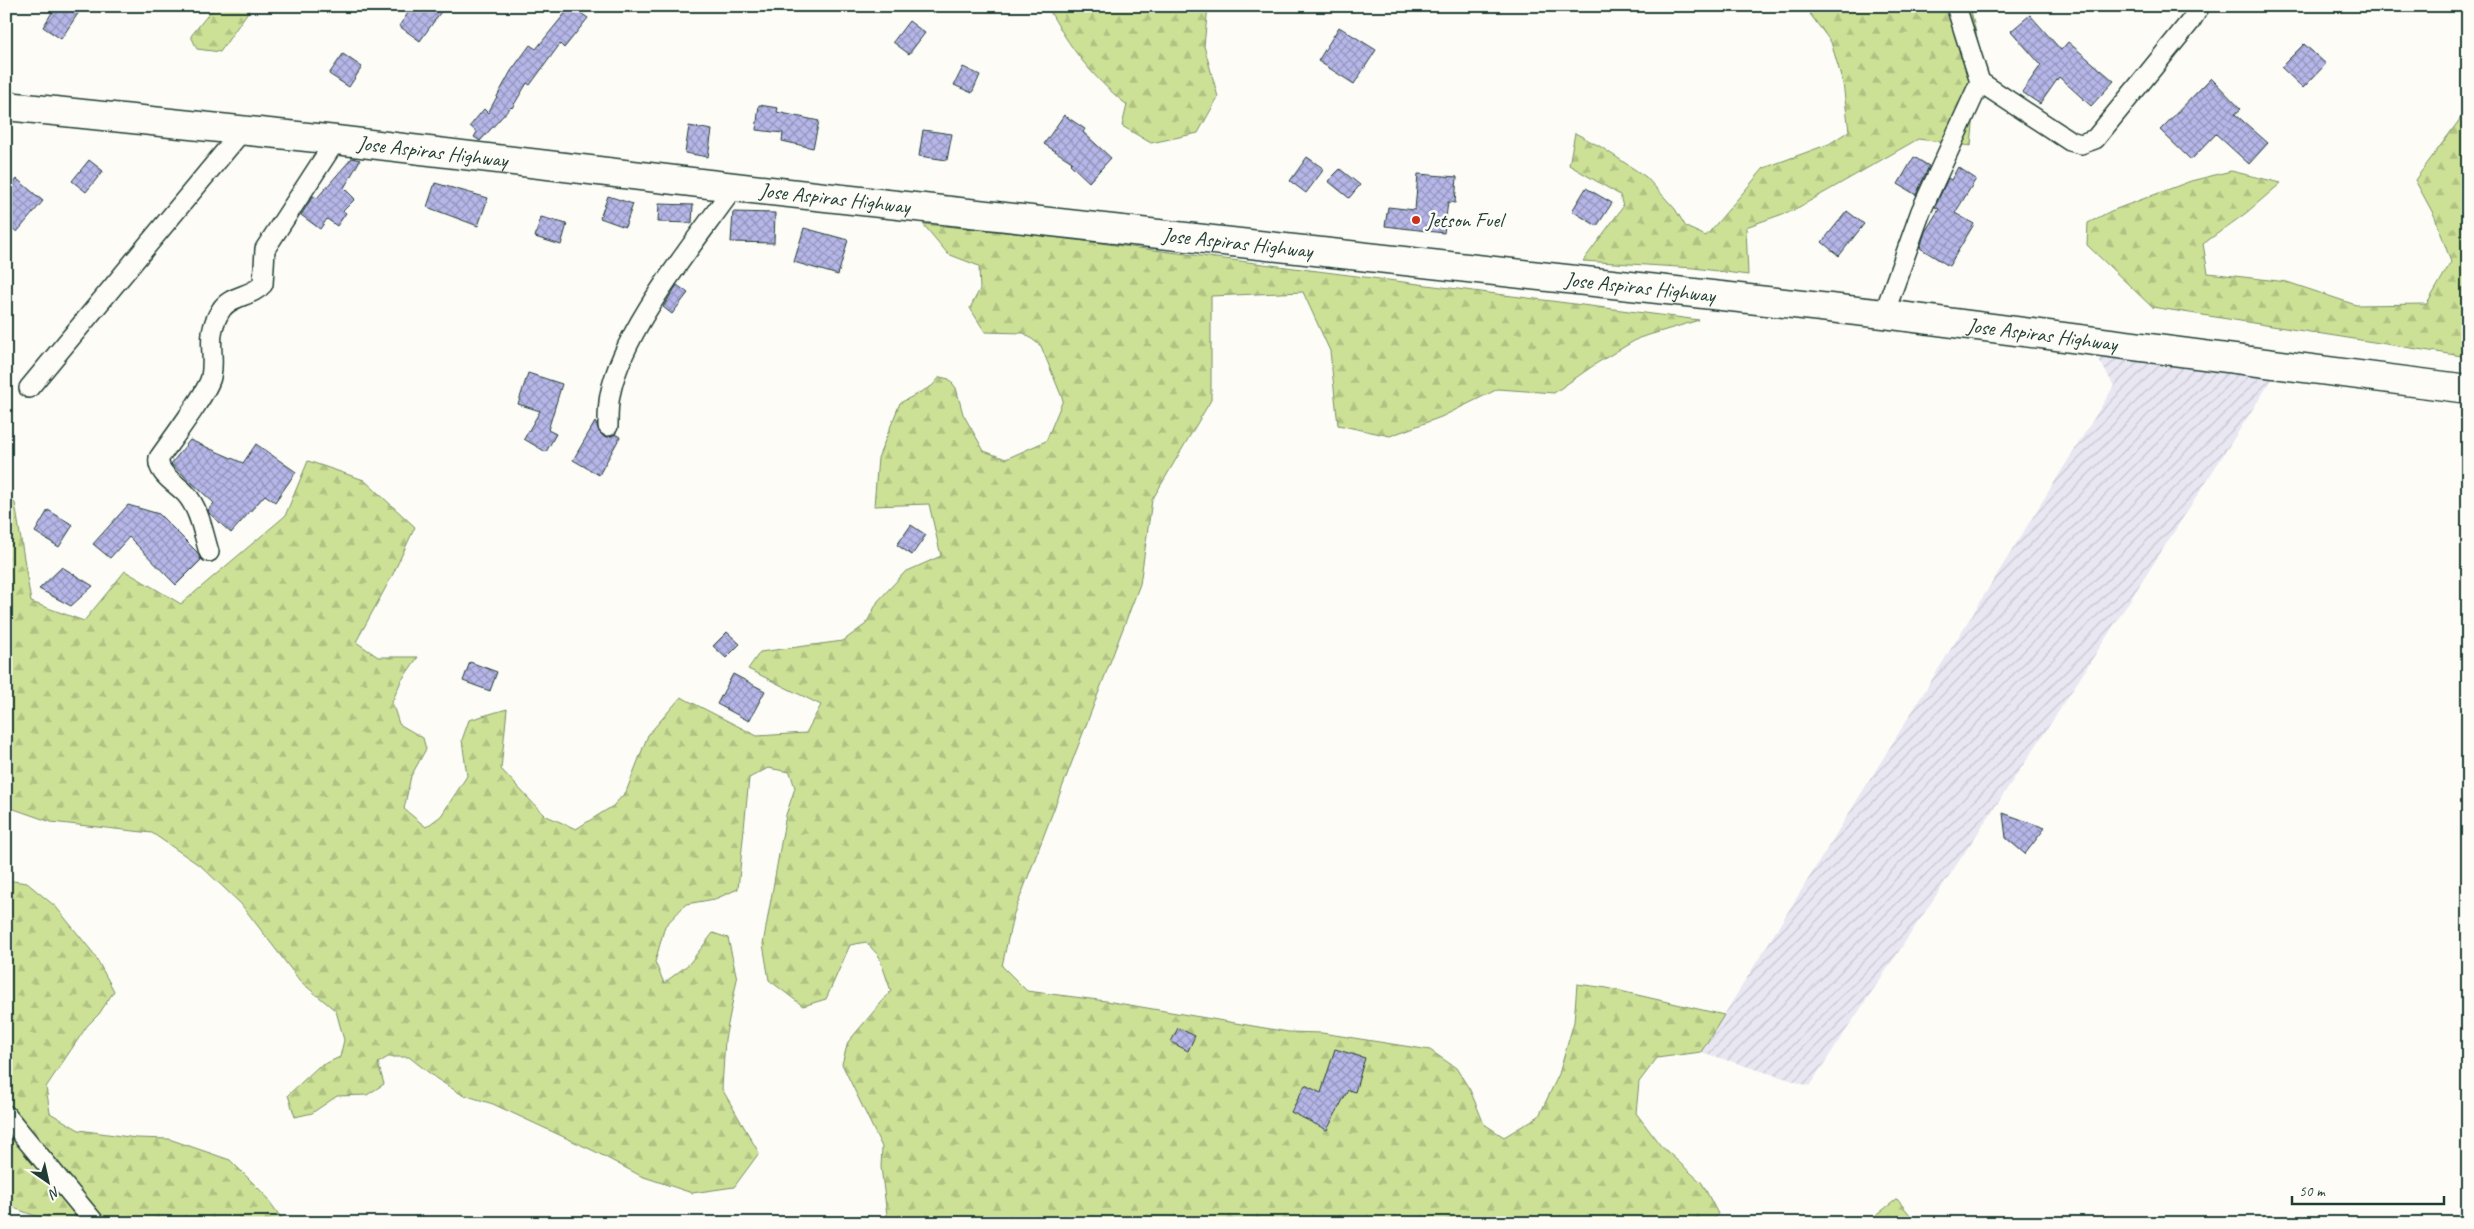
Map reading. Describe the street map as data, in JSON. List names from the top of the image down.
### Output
{
  "streets": {
    "main road": ["Jose Aspiras Highway"]
  },
  "places": ["Jetson Fuel"],
  "scale_bar": "50 m",
  "north": "bottom right"
}
